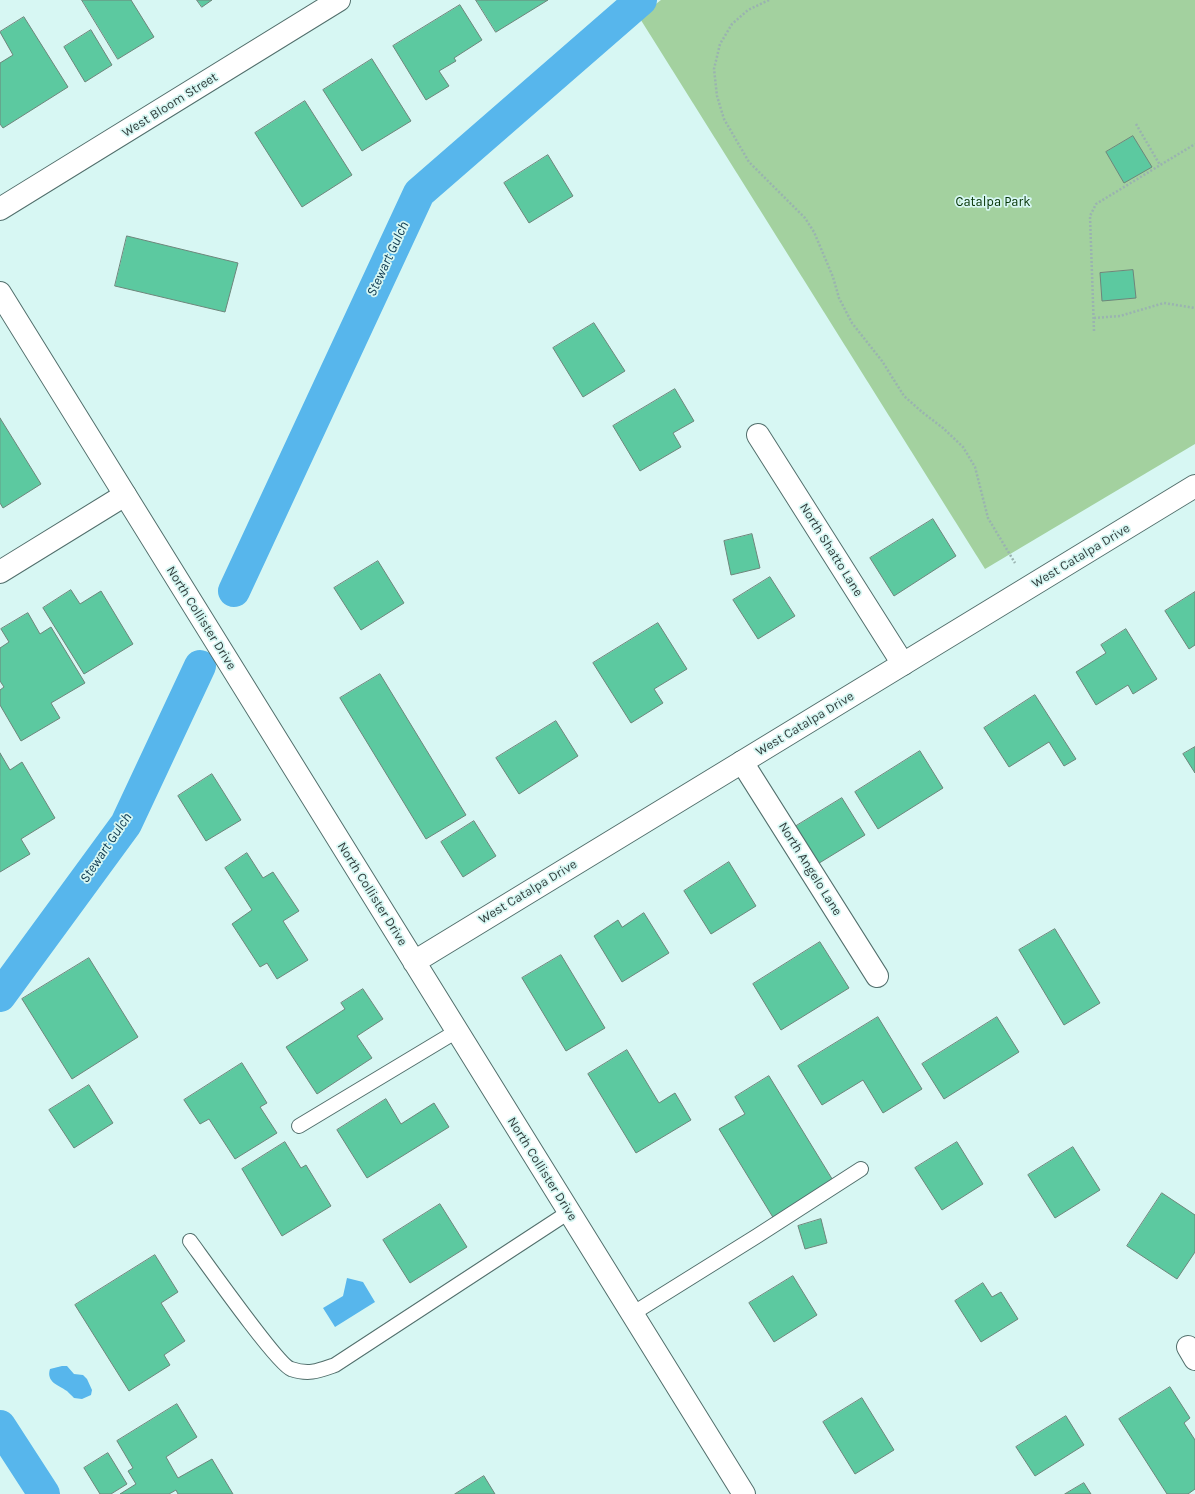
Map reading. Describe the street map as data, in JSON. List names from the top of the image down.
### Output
{
  "streets": {
    "street": [
      "West Bloom Street",
      "North Shatto Lane",
      "West Catalpa Drive",
      "North Collister Drive",
      "North Angelo Lane"
    ]
  },
  "crossings": [
    ["North Shatto Lane", "West Catalpa Drive"],
    ["West Catalpa Drive", "North Collister Drive"],
    ["West Catalpa Drive", "North Angelo Lane"]
  ],
  "water": ["Stewart Gulch"],
  "parks": ["Catalpa Park"]
}
